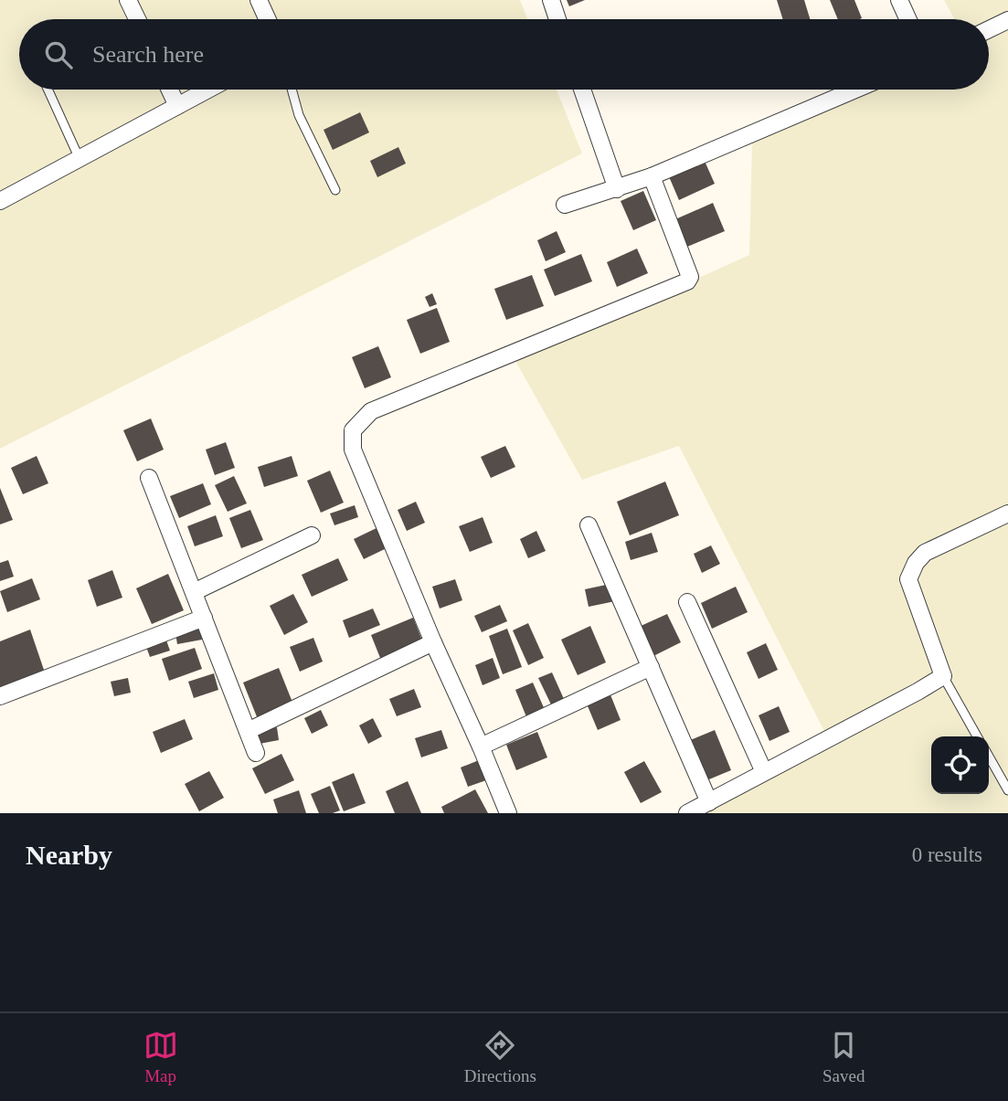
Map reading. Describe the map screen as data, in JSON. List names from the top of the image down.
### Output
{
  "page": {
    "search": "Search here",
    "heading": ["Nearby", "0 results"],
    "nav": ["Map", "Directions", "Saved"]
  }
}
